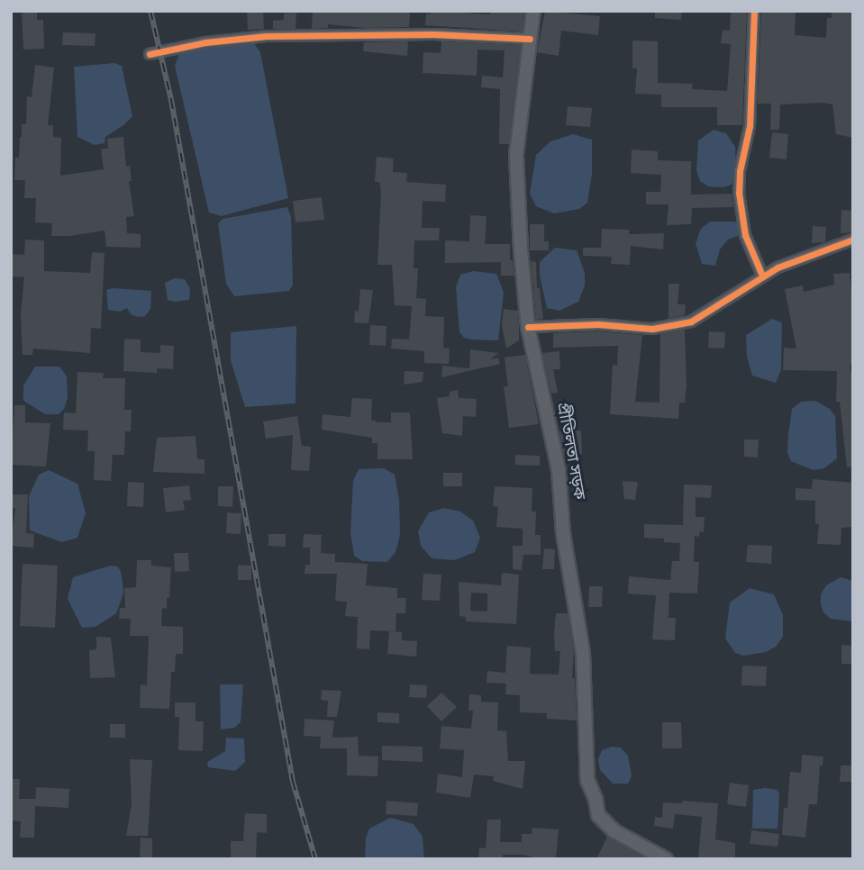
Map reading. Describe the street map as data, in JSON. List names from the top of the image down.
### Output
{
  "streets": {
    "main road": ["প্রীতিলতা সড়ক"]
  }
}
